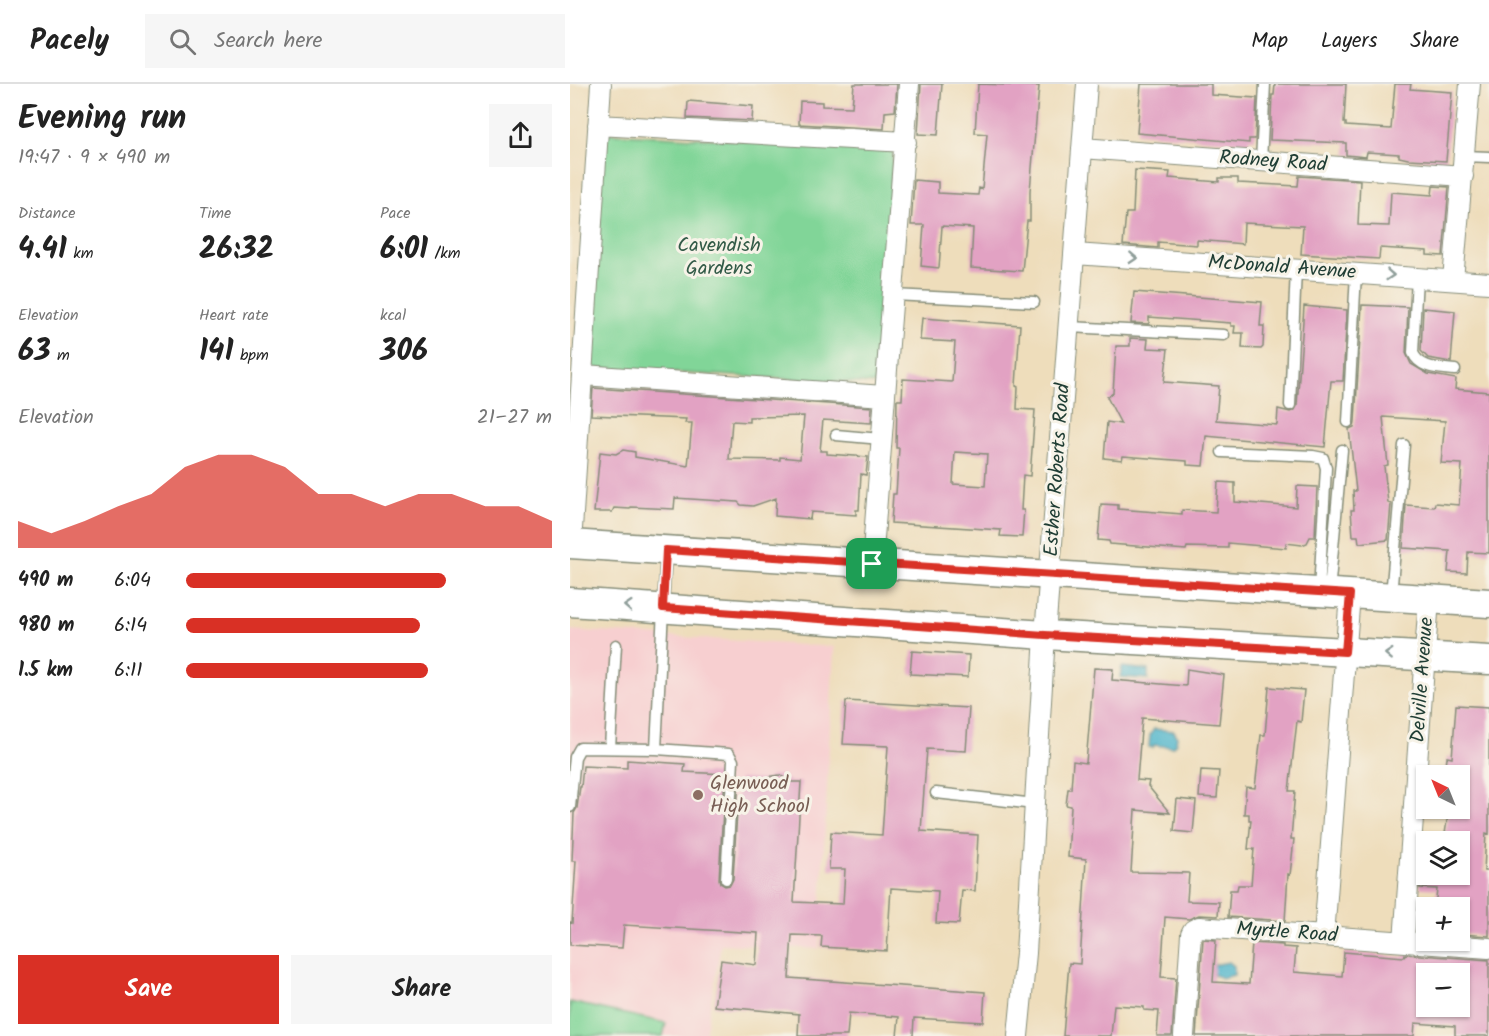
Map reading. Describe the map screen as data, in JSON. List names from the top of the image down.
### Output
{
  "streets": {
    "street": [
      "Rodney Road",
      "McDonald Avenue",
      "Esther Roberts Road",
      "Delville Avenue",
      "Myrtle Road"
    ]
  },
  "crossings": [
    ["Rodney Road", "Esther Roberts Road"],
    ["McDonald Avenue", "Esther Roberts Road"],
    ["Delville Avenue", "Myrtle Road"]
  ],
  "one_way": ["McDonald Avenue"],
  "parks": ["Cavendish Gardens"],
  "places": ["Glenwood High School"],
  "north": "top left",
  "page": {
    "header": "Pacely",
    "search": "Search here",
    "nav": ["Map", "Layers", "Share"],
    "heading": ["Evening run", "19:47 · 9 × 490 m"],
    "stats": [
      ["Distance", "4.41 km"],
      ["Time", "26:32"],
      ["Pace", "6:01 /km"],
      ["Elevation", "63 m"],
      ["Heart rate", "141 bpm"],
      ["kcal", "306"]
    ],
    "chart": ["Elevation", "21–27 m"],
    "list": [
      {
        "name": "490 m",
        "note": "6:04"
      },
      {
        "name": "980 m",
        "note": "6:14"
      },
      {
        "name": "1.5 km",
        "note": "6:11"
      }
    ],
    "map_buttons": ["+", "−"],
    "buttons": ["Save", "Share"]
  }
}
